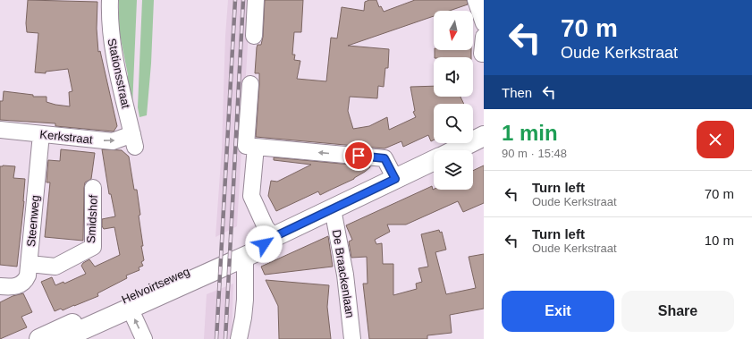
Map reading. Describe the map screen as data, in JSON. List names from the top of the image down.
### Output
{
  "streets": {
    "main road": ["Helvoirtseweg"],
    "street": [
      "Stationsstraat",
      "Kerkstraat",
      "Smidshof",
      "Steenweg",
      "De Braackenlaan"
    ]
  },
  "crossings": [
    ["Stationsstraat", "Kerkstraat"],
    ["Kerkstraat", "Steenweg"],
    ["Smidshof", "Steenweg"],
    ["De Braackenlaan", "Helvoirtseweg"]
  ],
  "one_way": ["Kerkstraat"],
  "north": "bottom",
  "page": {
    "turn": ["70 m", "Oude Kerkstraat"],
    "then": "Then",
    "heading": ["1 min", "90 m · 15:48"],
    "list": [
      {
        "name": "Turn left",
        "note": "Oude Kerkstraat",
        "value": "70 m"
      },
      {
        "name": "Turn left",
        "note": "Oude Kerkstraat",
        "value": "10 m"
      }
    ],
    "buttons": ["Exit", "Share"]
  }
}
